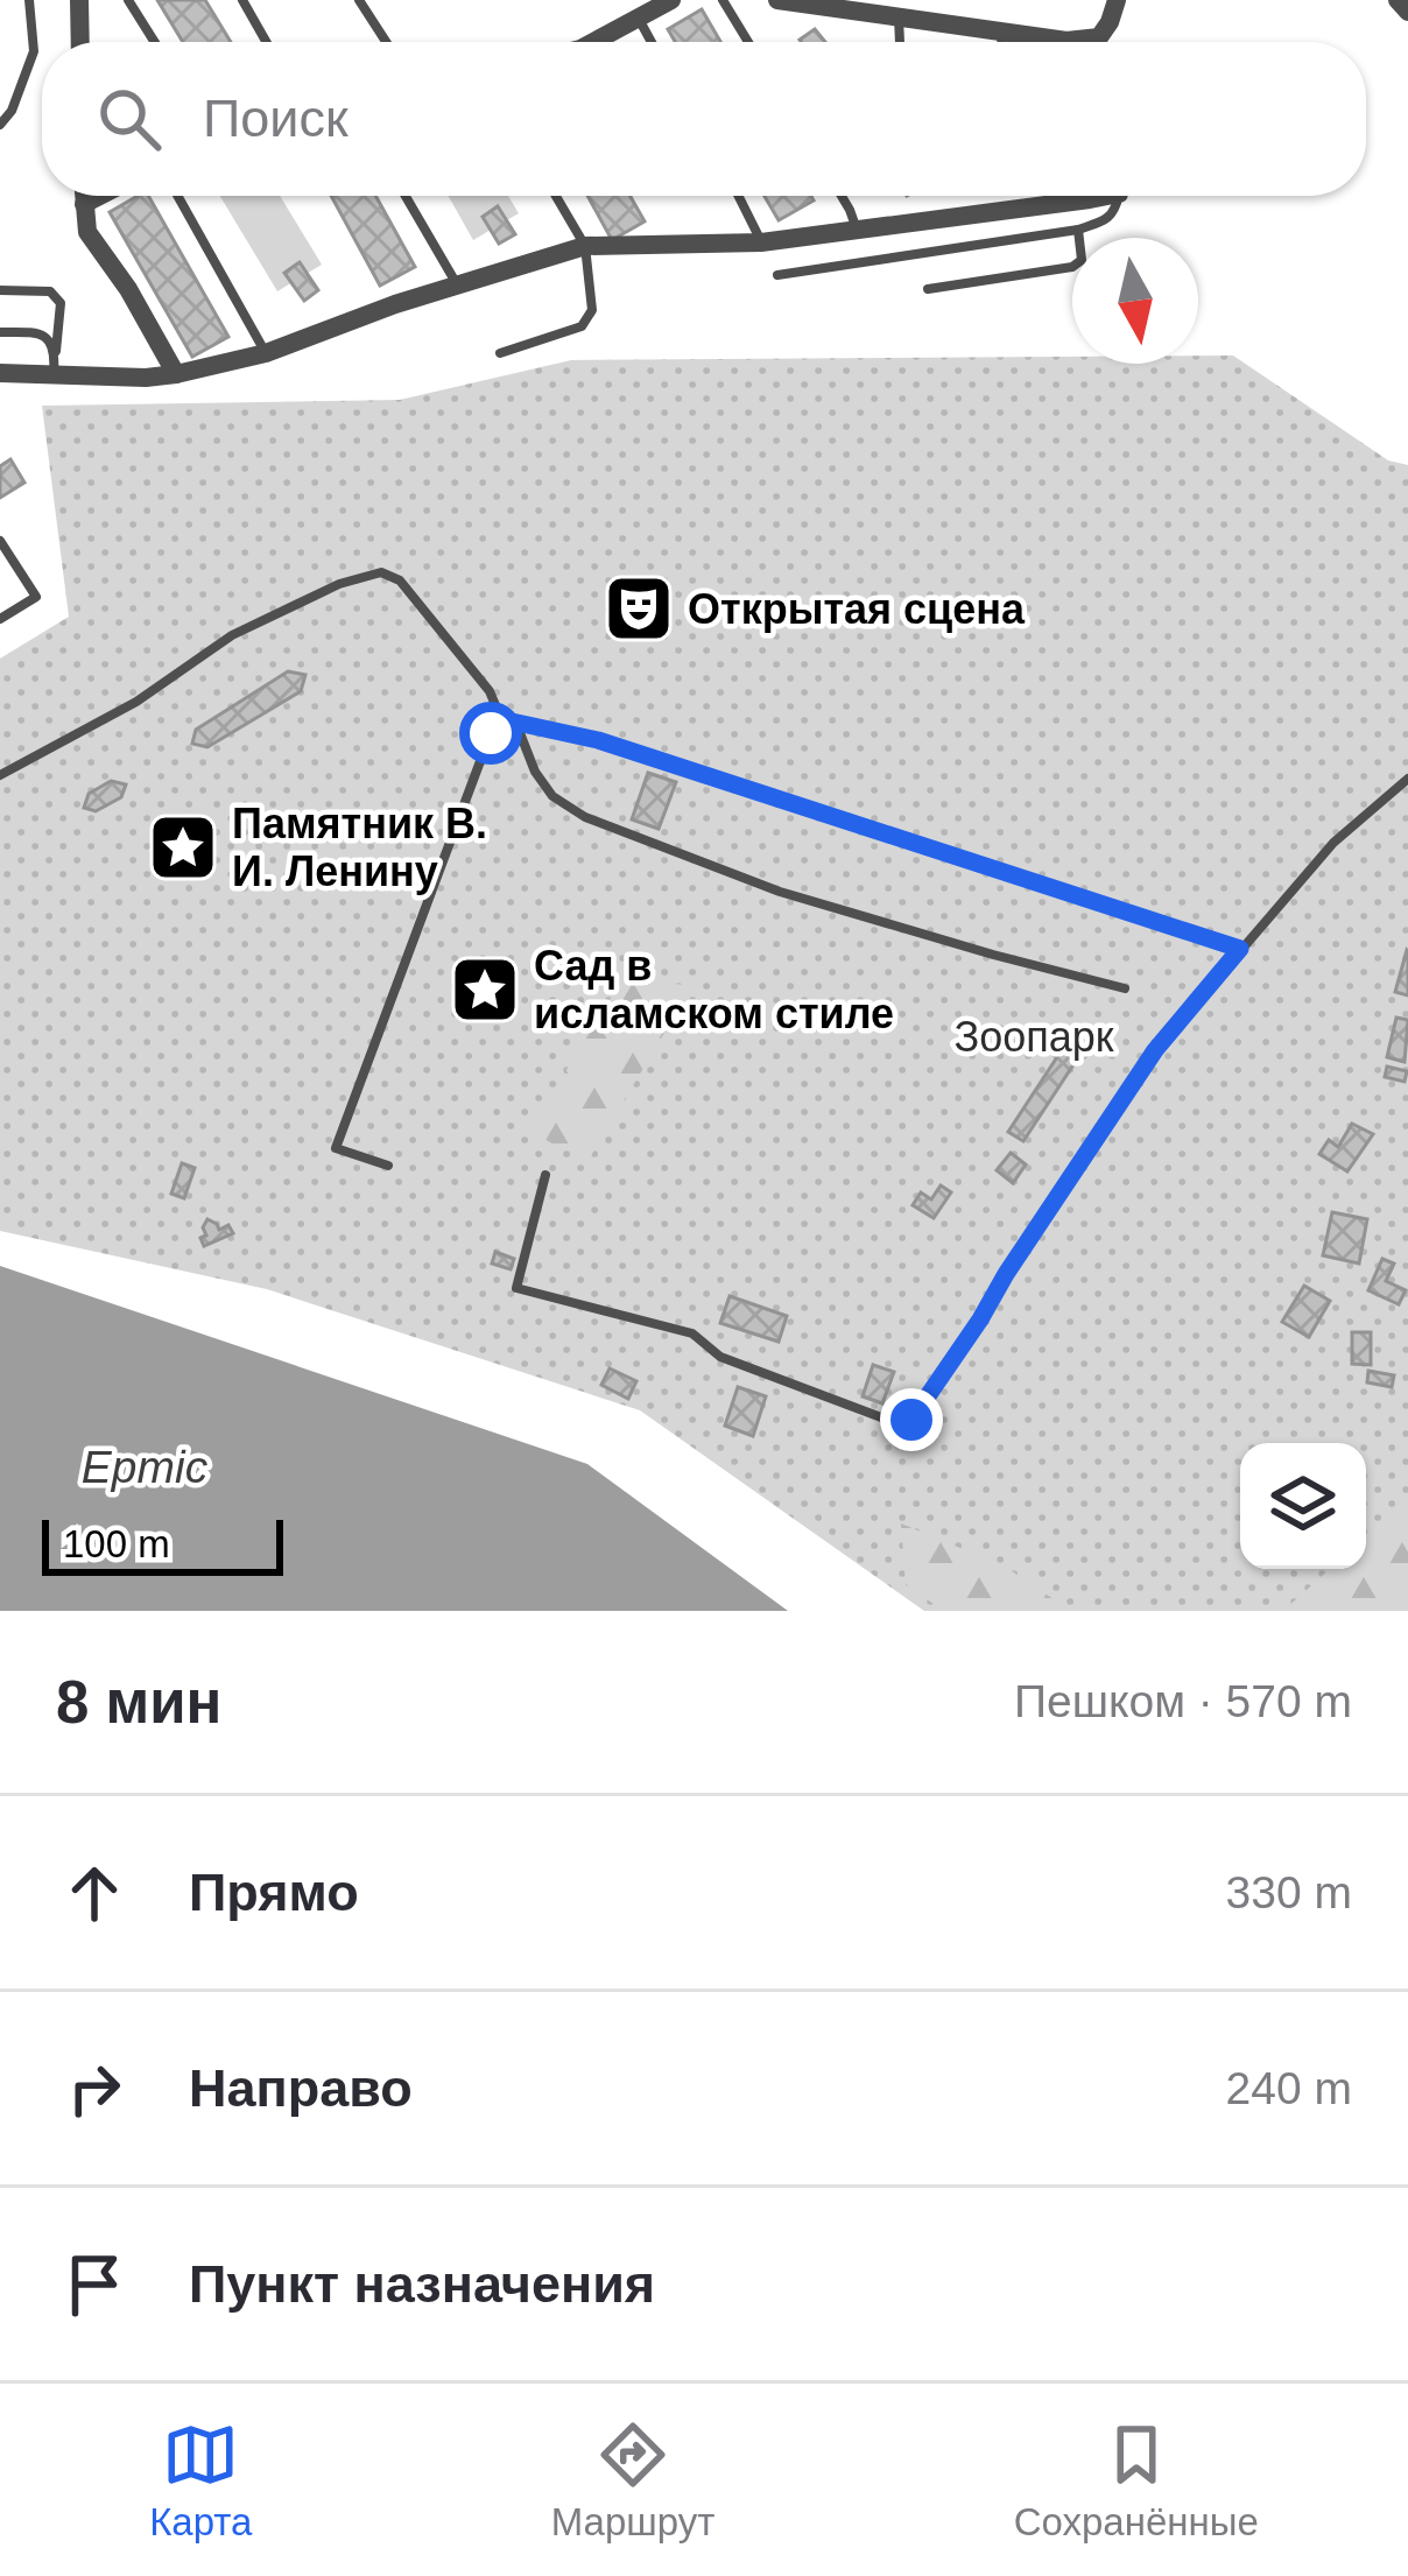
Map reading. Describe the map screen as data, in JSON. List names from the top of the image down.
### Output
{
  "water": ["Ертіс"],
  "parks": ["Зоопарк"],
  "places": {
    "theatre": ["Открытая сцена"],
    "place": ["Памятник В. И. Ленину", "Сад в исламском стиле"]
  },
  "scale_bar": "100 m",
  "north": "bottom",
  "page": {
    "search": "Поиск",
    "scale": "100 m",
    "heading": ["8 мин", "Пешком · 570 m"],
    "list": [
      ["Прямо", "330 m"],
      ["Направо", "240 m"],
      "Пункт назначения"
    ],
    "nav": ["Карта", "Маршрут", "Сохранённые"]
  }
}
